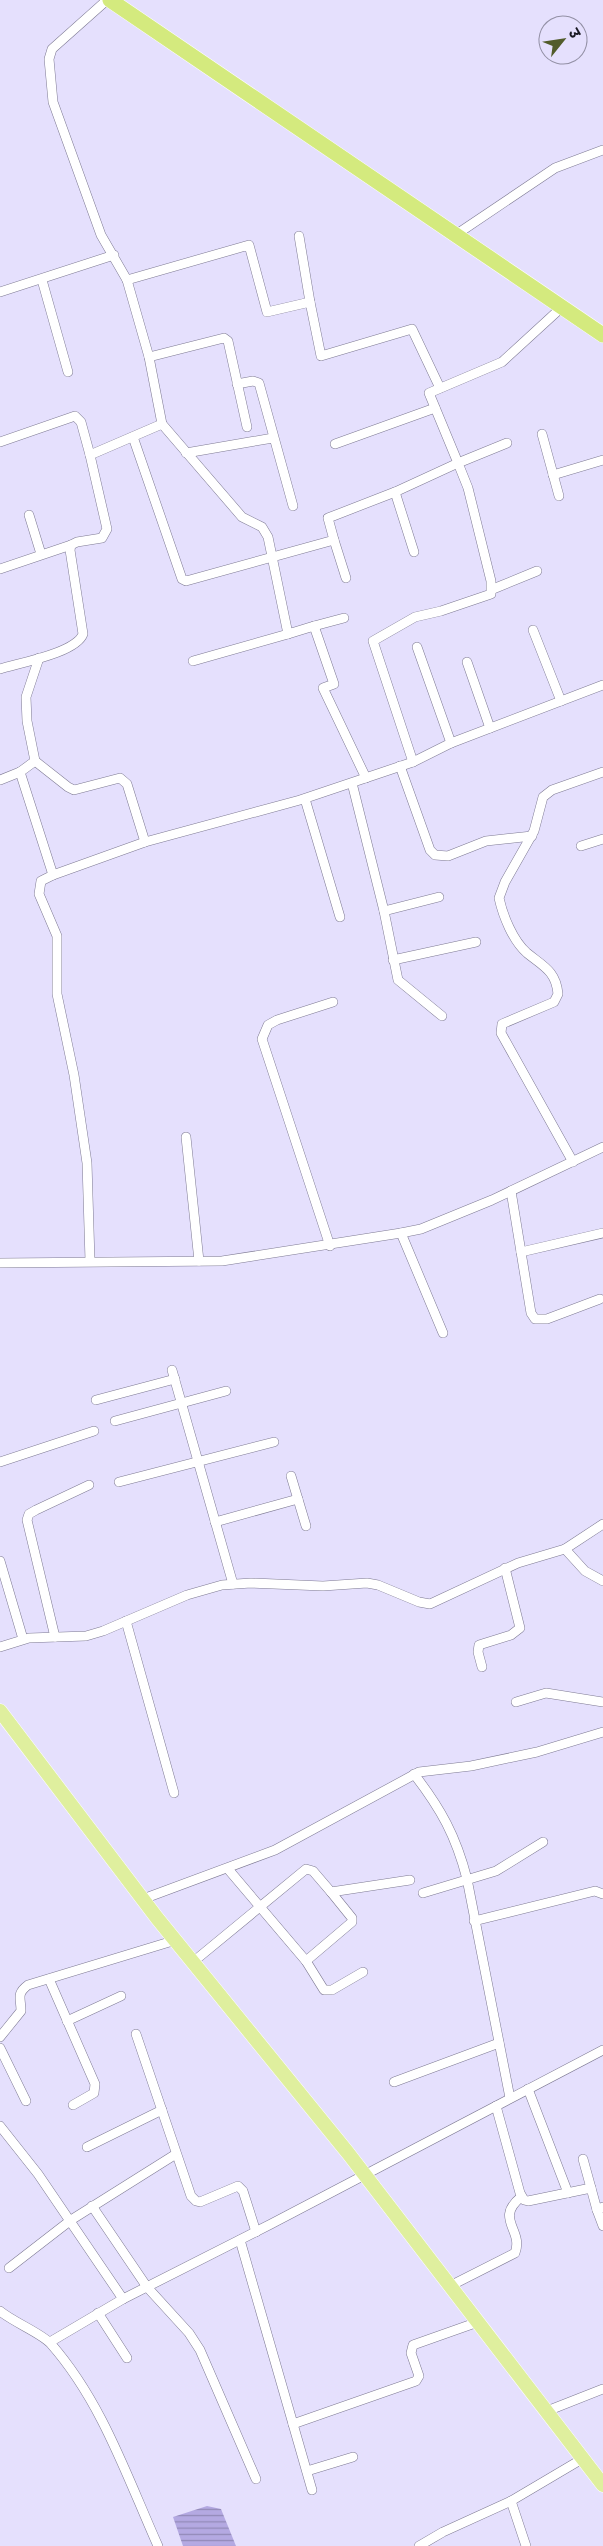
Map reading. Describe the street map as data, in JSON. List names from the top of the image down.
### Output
{
  "north": "top right"
}
